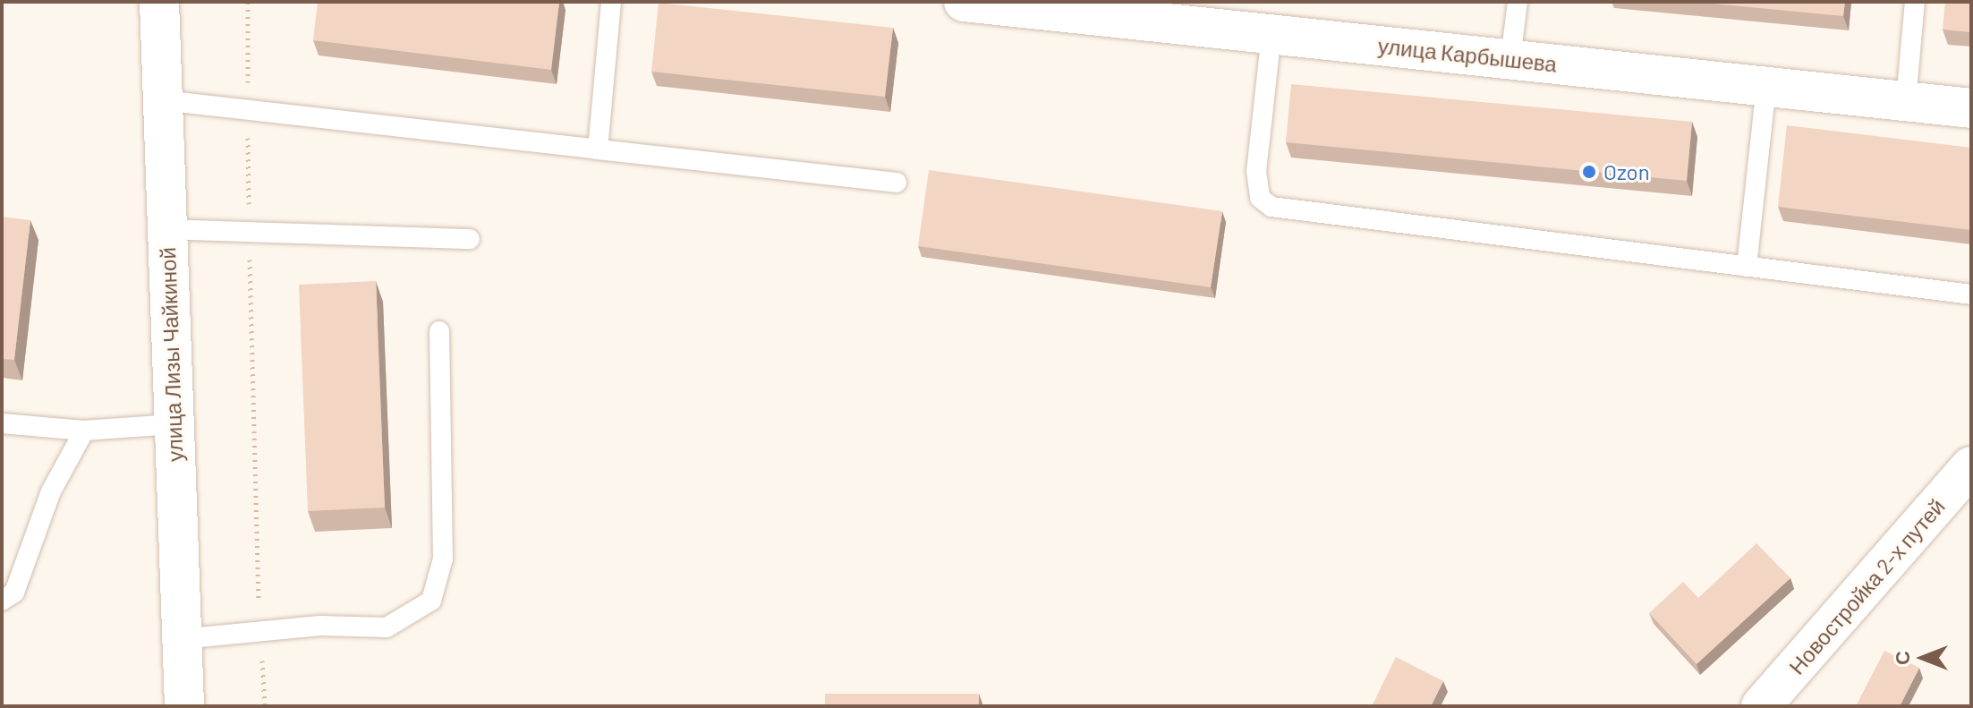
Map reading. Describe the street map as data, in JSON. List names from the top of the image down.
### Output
{
  "streets": {
    "street": ["улица Карбышева", "улица Лизы Чайкиной", "Новостройка 2-х путей"]
  },
  "places": ["Ozon"],
  "north": "left"
}
